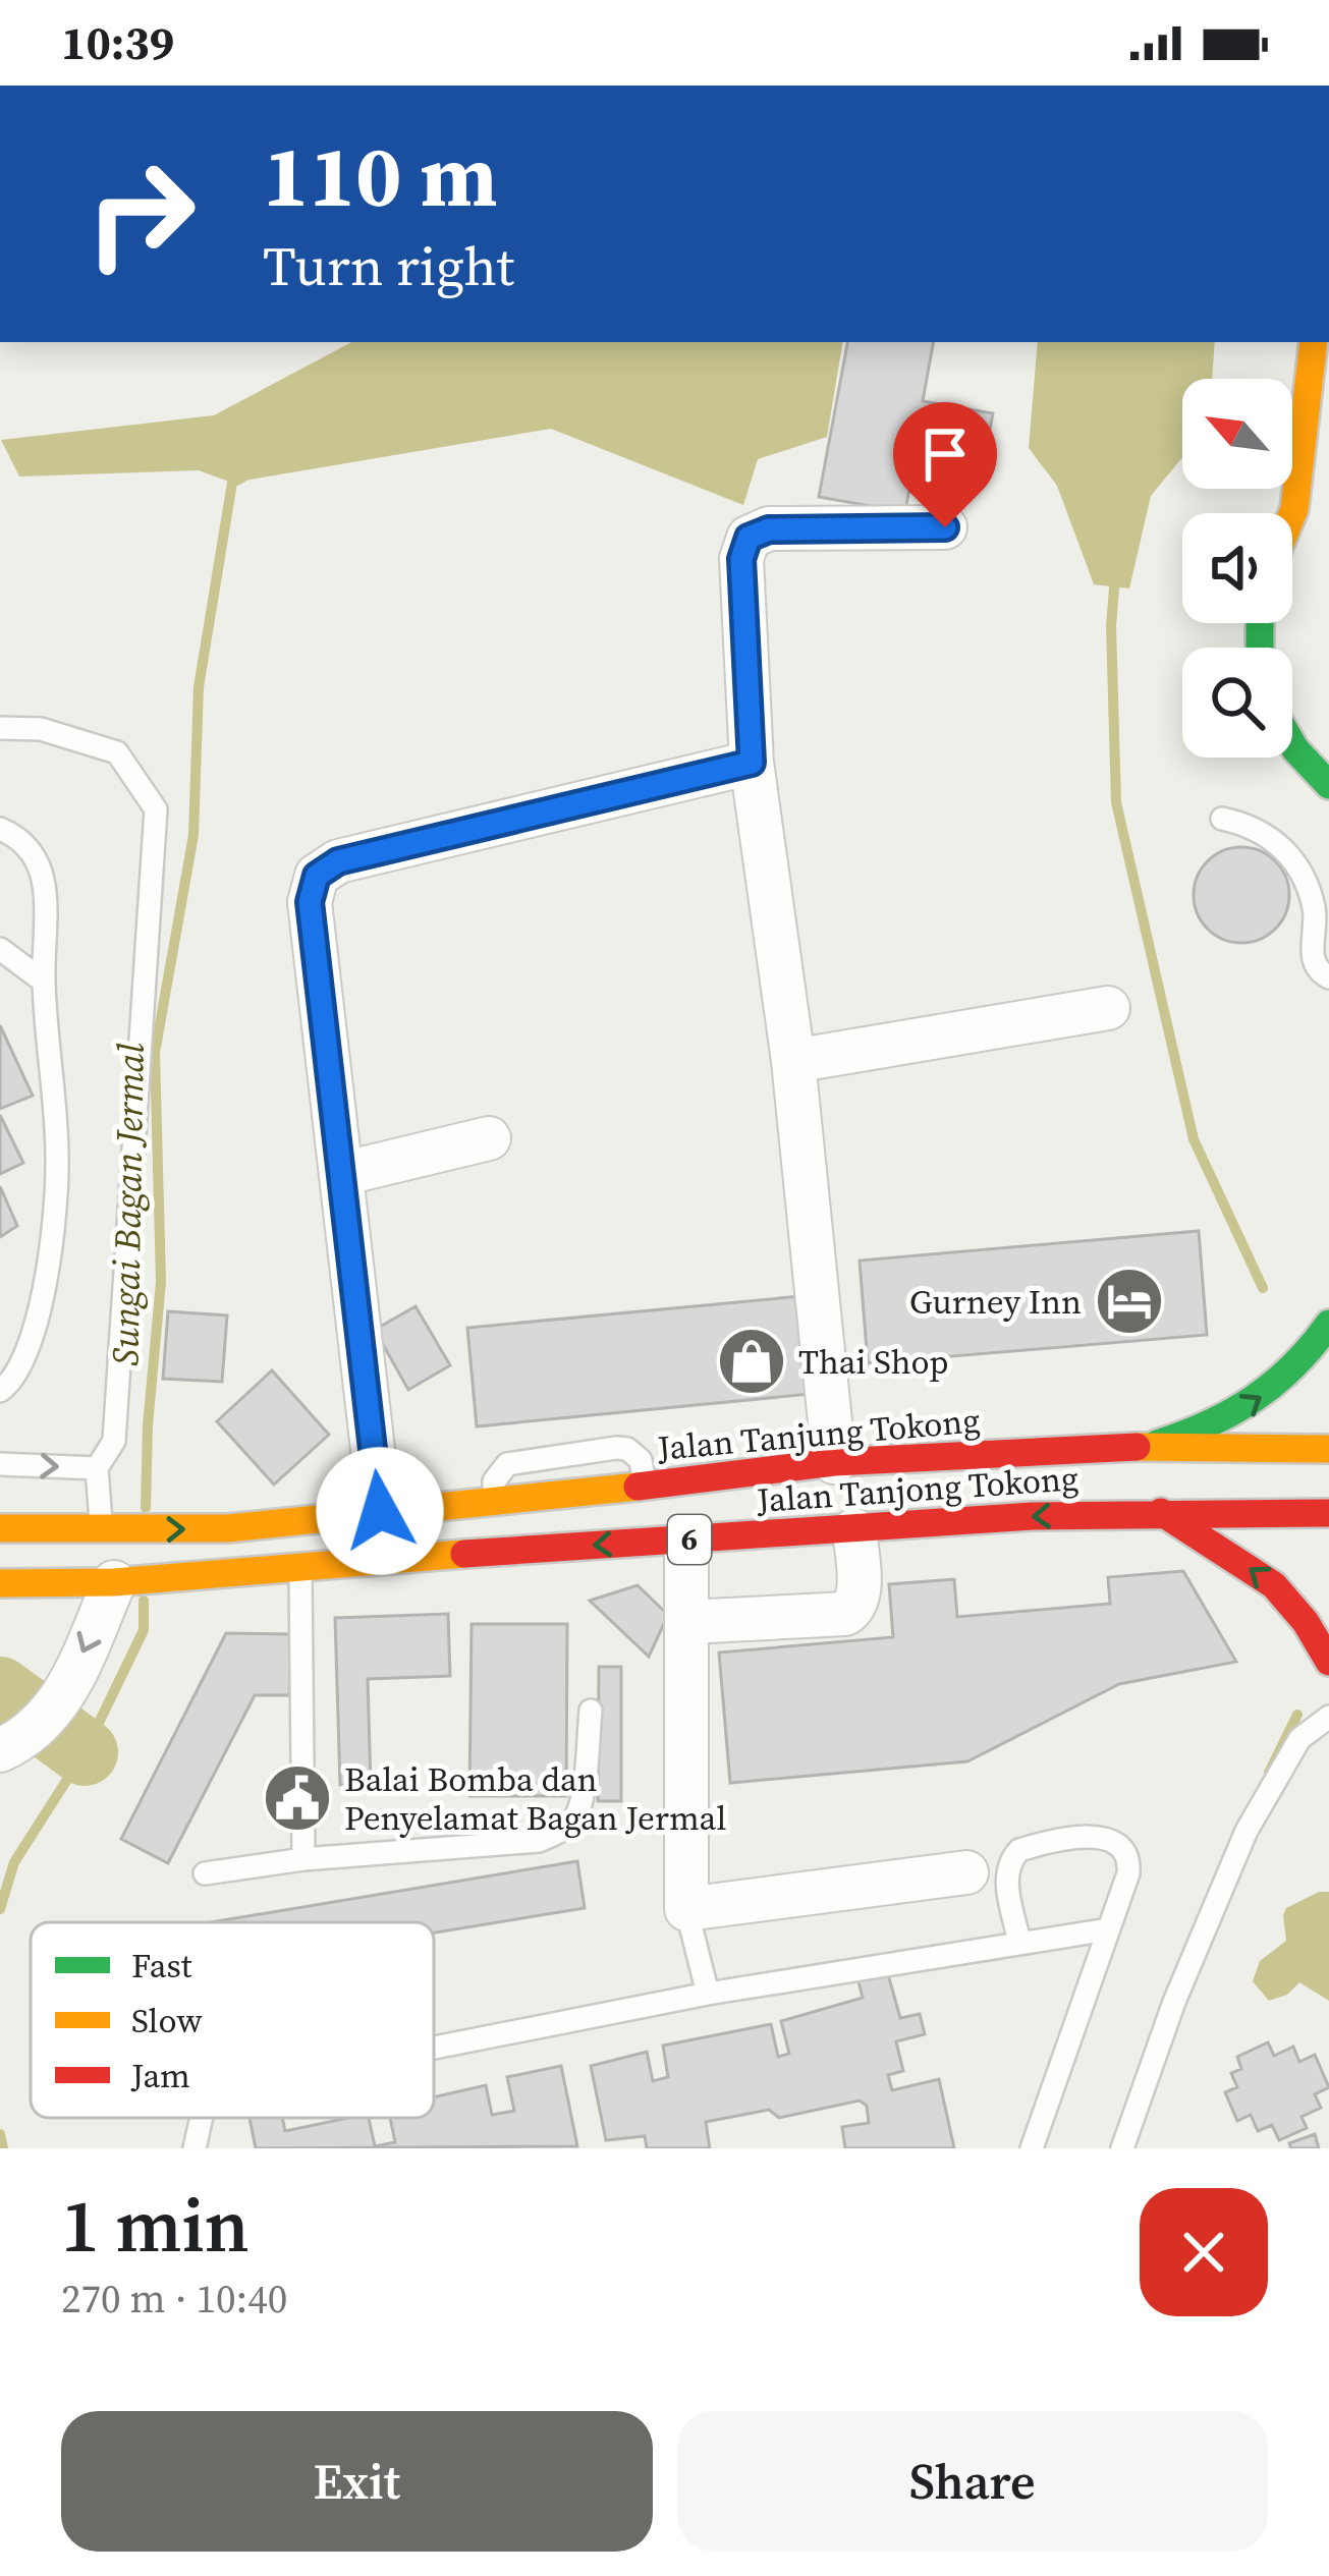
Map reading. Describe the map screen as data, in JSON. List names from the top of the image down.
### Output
{
  "streets": {
    "main road": ["Jalan Tanjung Tokong", "Jalan Tanjong Tokong", "6"]
  },
  "crossings": [
    ["Jalan Tanjung Tokong", "6"]
  ],
  "one_way": ["Jalan Tanjong Tokong"],
  "water": ["Sungai Bagan Jermal"],
  "places": {
    "hotel": ["Gurney Inn"],
    "shop": ["Thai Shop"],
    "public building": ["Balai Bomba dan Penyelamat Bagan Jermal"]
  },
  "legend": ["Fast", "Slow", "Jam"],
  "north": "top left",
  "page": {
    "status": "10:39",
    "turn": ["110 m", "Turn right"],
    "heading": ["1 min", "270 m · 10:40"],
    "buttons": ["Exit", "Share"]
  }
}
